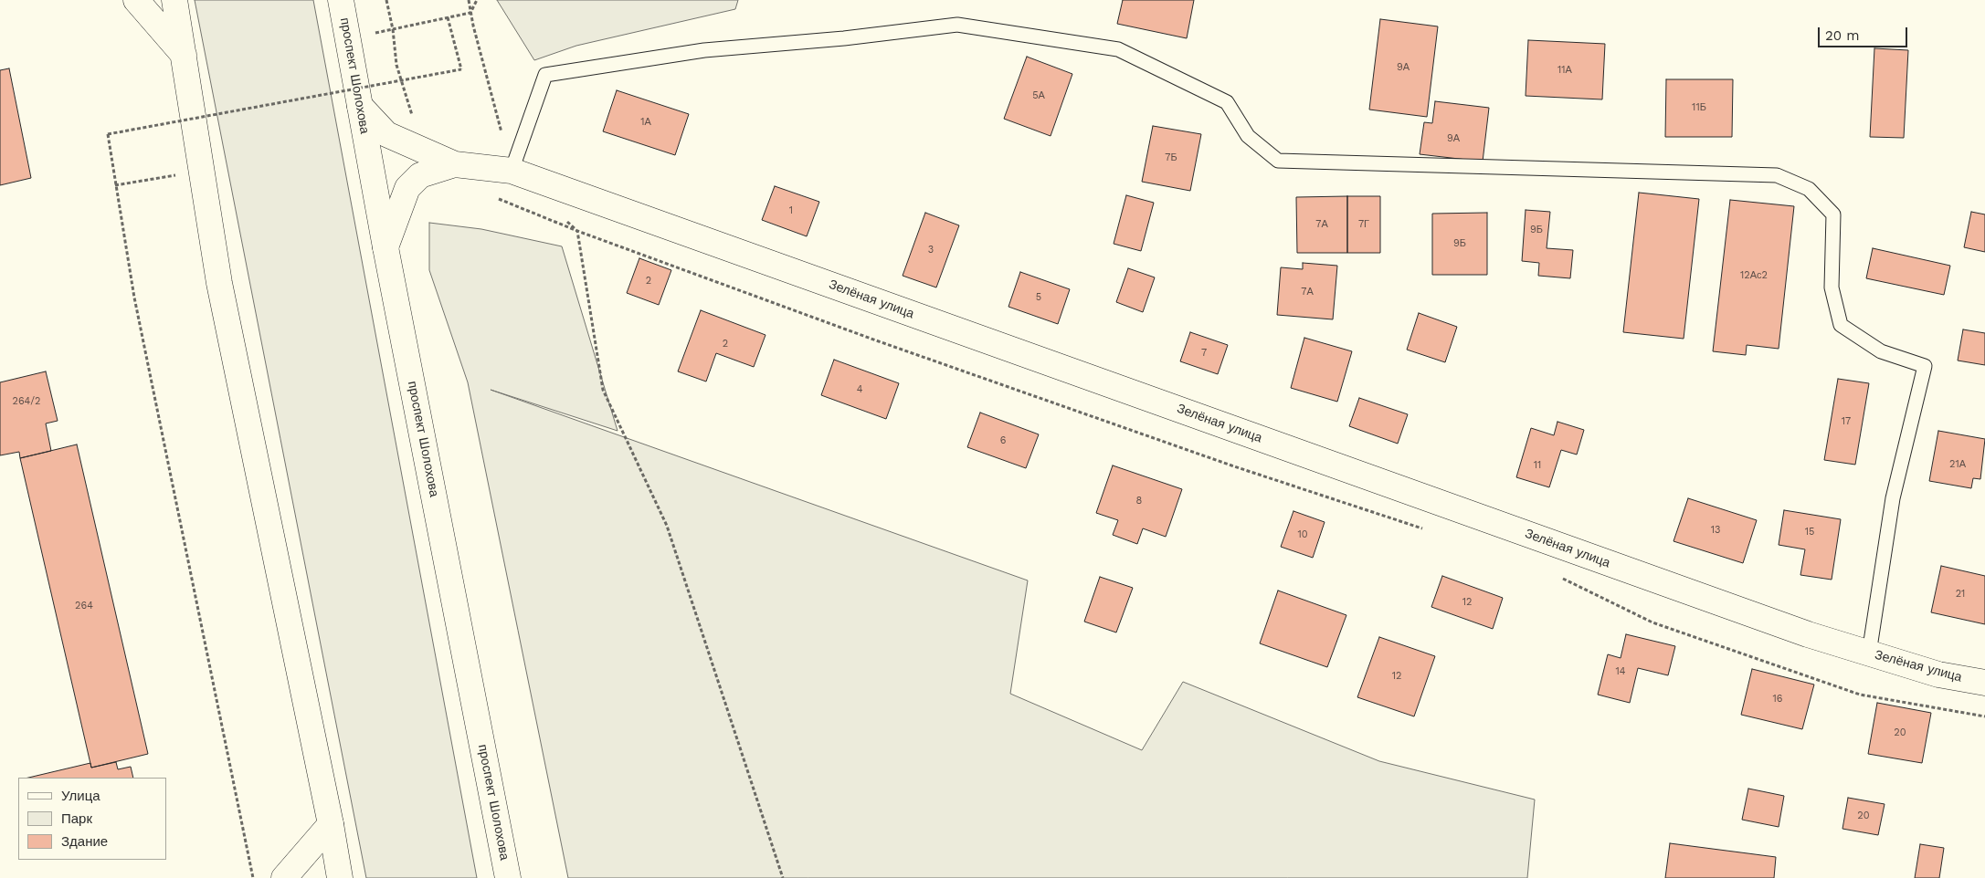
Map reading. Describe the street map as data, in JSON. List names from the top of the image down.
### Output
{
  "streets": {
    "street": ["проспект Шолохова", "Зелёная улица"]
  },
  "crossings": [
    ["проспект Шолохова", "Зелёная улица"]
  ],
  "house_numbers": [
    "9А",
    "11А",
    "5А",
    "11Б",
    "1А",
    "9А",
    "7Б",
    "1",
    "7А",
    "7Г",
    "9Б",
    "9Б",
    "3",
    "12Ас2",
    "2",
    "7А",
    "5",
    "2",
    "7",
    "4",
    "264/2",
    "17",
    "6",
    "21А",
    "11",
    "8",
    "13",
    "15",
    "10",
    "21",
    "12",
    "264",
    "14",
    "12",
    "16",
    "20",
    "20"
  ],
  "legend": ["Улица", "Парк", "Здание"],
  "scale_bar": "20 m"
}
